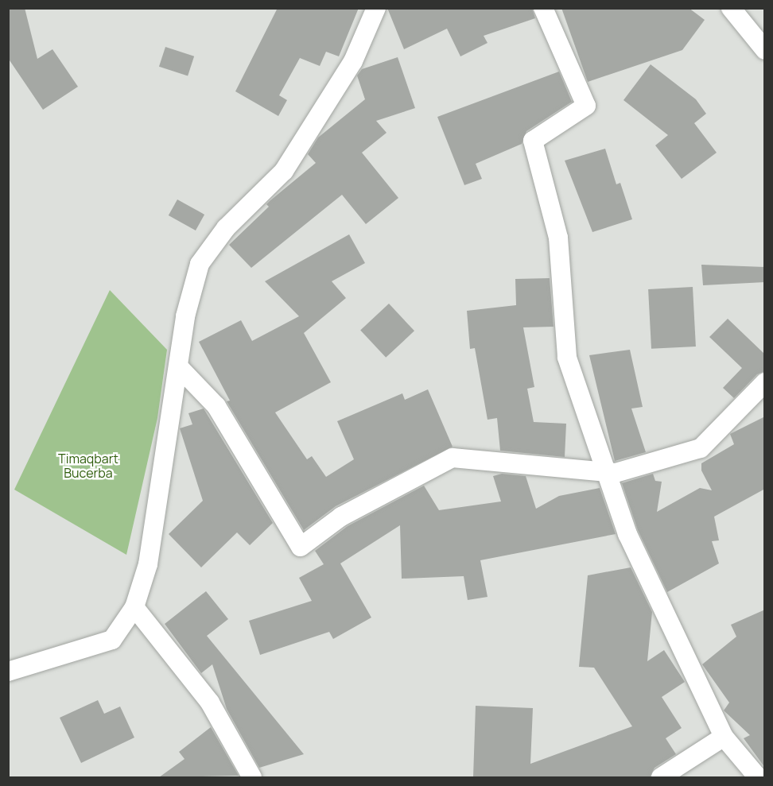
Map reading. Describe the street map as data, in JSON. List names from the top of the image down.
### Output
{
  "parks": ["Timaqbart Bucerba"]
}
